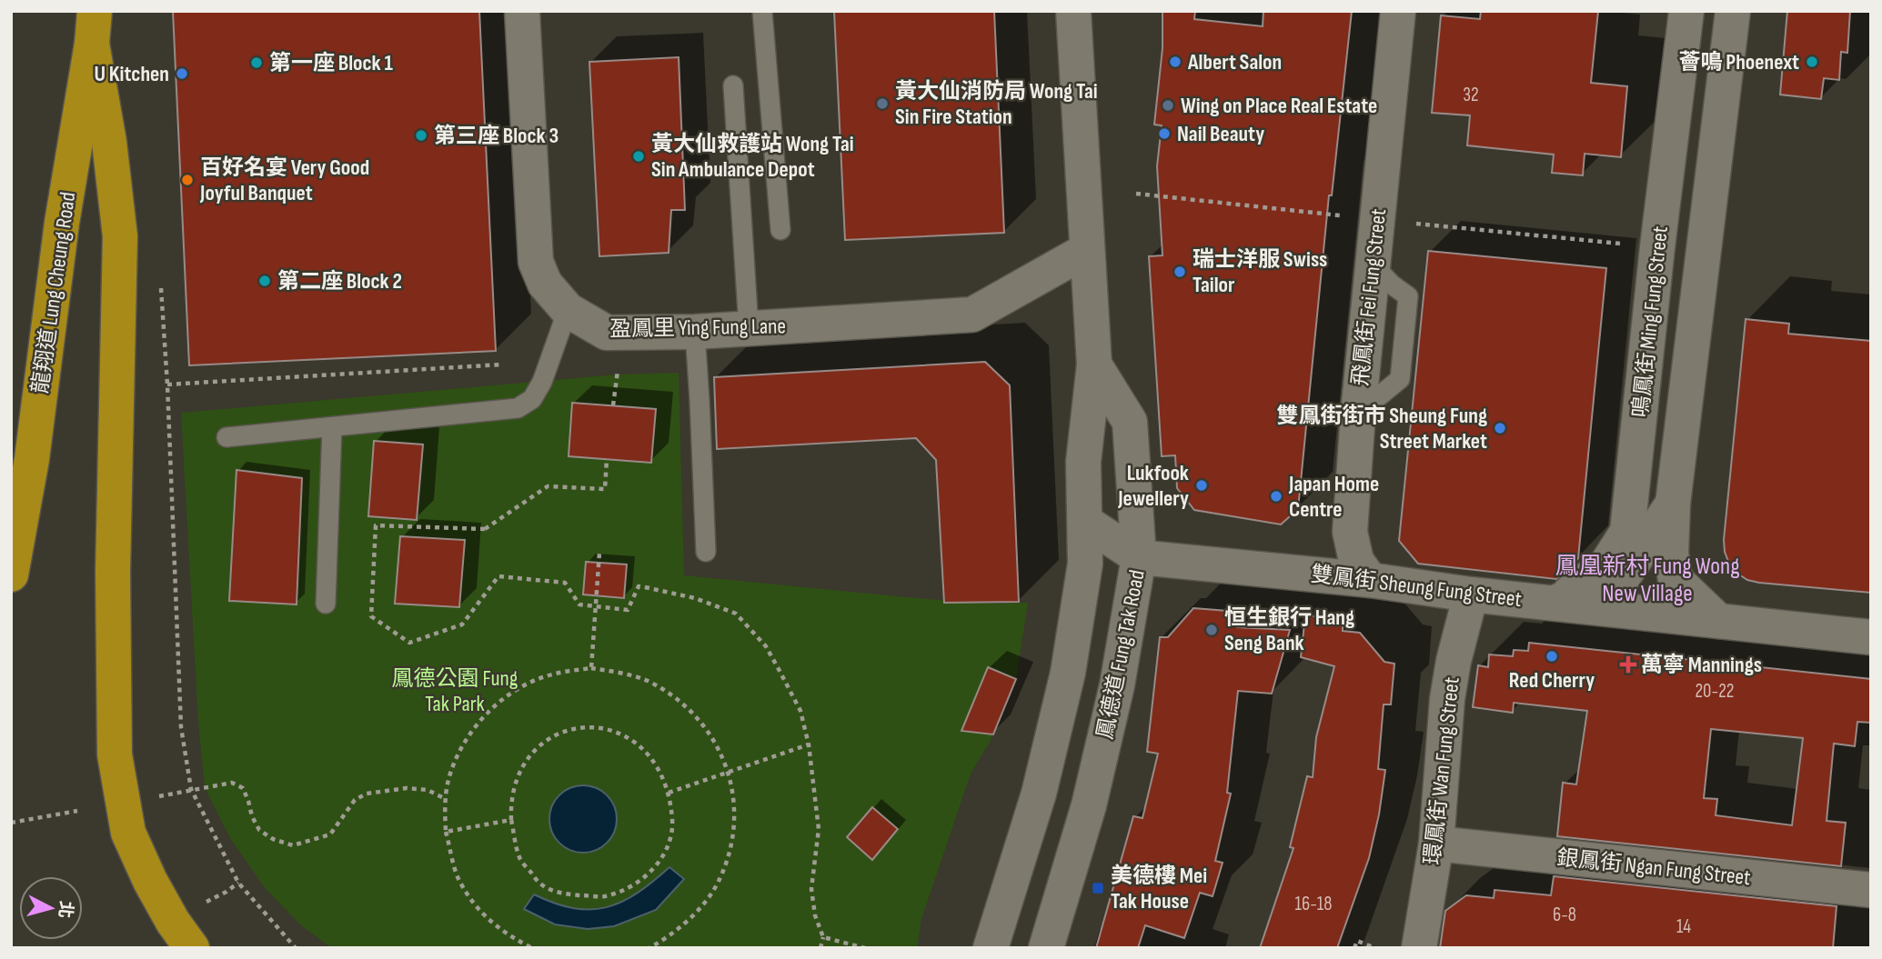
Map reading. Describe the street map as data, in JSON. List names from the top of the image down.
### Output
{
  "streets": {
    "highway": ["龍翔道 Lung Cheung Road"],
    "street": [
      "飛鳳街 Fei Fung Street",
      "鳴鳳街 Ming Fung Street",
      "盈鳳里 Ying Fung Lane",
      "雙鳳街 Sheung Fung Street",
      "鳳德道 Fung Tak Road",
      "環鳳街 Wan Fung Street",
      "銀鳳街 Ngan Fung Street"
    ]
  },
  "crossings": [
    ["飛鳳街 Fei Fung Street", "雙鳳街 Sheung Fung Street"],
    ["鳴鳳街 Ming Fung Street", "雙鳳街 Sheung Fung Street"],
    ["盈鳳里 Ying Fung Lane", "鳳德道 Fung Tak Road"],
    ["雙鳳街 Sheung Fung Street", "鳳德道 Fung Tak Road"],
    ["雙鳳街 Sheung Fung Street", "環鳳街 Wan Fung Street"],
    ["環鳳街 Wan Fung Street", "銀鳳街 Ngan Fung Street"]
  ],
  "districts": ["鳳凰新村 Fung Wong New Village"],
  "parks": ["鳳德公園 Fung Tak Park"],
  "places": {
    "other": [
      "Albert Salon",
      "薈鳴 Phoenext",
      "第一座 Block 1",
      "U Kitchen",
      "黃大仙消防局 Wong Tai Sin Fire Station",
      "Wing on Place Real Estate",
      "Nail Beauty",
      "第三座 Block 3",
      "黃大仙救護站 Wong Tai Sin Ambulance Depot",
      "百好名宴 Very Good Joyful Banquet",
      "瑞士洋服 Swiss Tailor",
      "第二座 Block 2",
      "雙鳳街街市 Sheung Fung Street Market",
      "Lukfook Jewellery",
      "Japan Home Centre",
      "恒生銀行 Hang Seng Bank",
      "Red Cherry"
    ],
    "health": ["萬寧 Mannings"],
    "transit": ["美德樓 Mei Tak House"]
  },
  "house_numbers": [
    "32",
    "20-22",
    "16-18",
    "6-8",
    "14"
  ],
  "north": "right"
}
